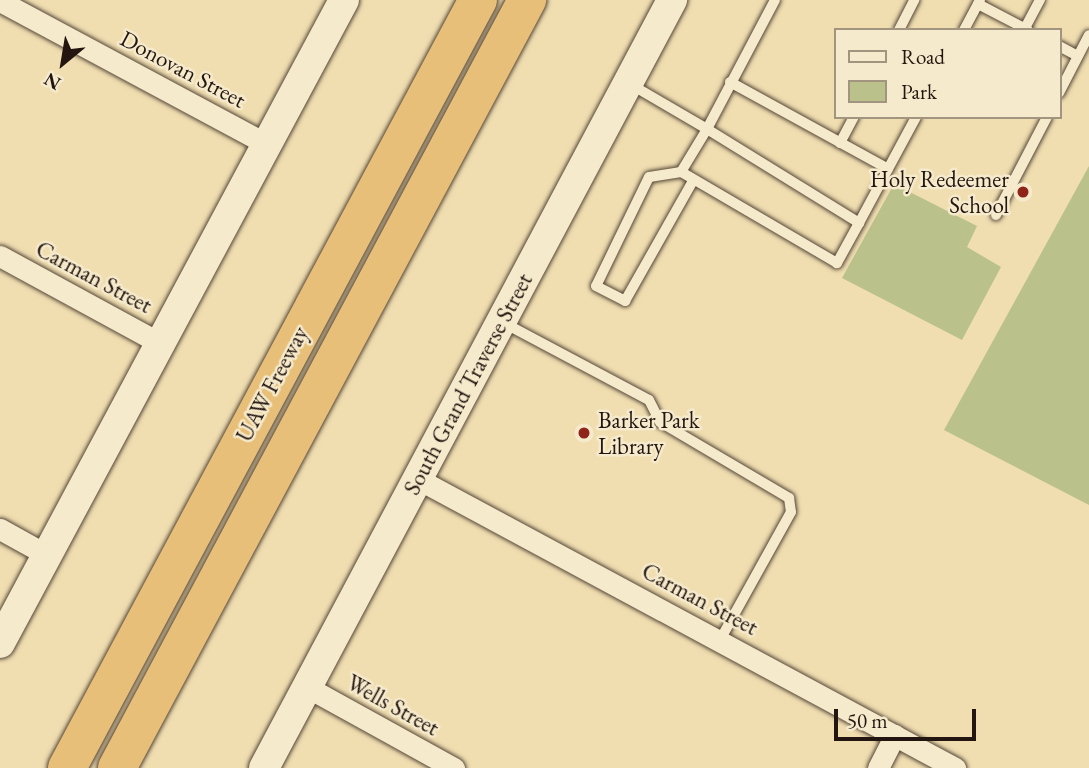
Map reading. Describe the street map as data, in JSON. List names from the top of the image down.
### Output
{
  "streets": {
    "highway": ["UAW Freeway"],
    "main road": ["South Grand Traverse Street"],
    "street": ["Donovan Street", "Carman Street", "Wells Street"]
  },
  "crossings": [
    ["Carman Street", "South Grand Traverse Street"],
    ["South Grand Traverse Street", "Wells Street"]
  ],
  "places": ["Holy Redeemer School", "Barker Park Library"],
  "legend": ["Road", "Park"],
  "scale_bar": "50 m",
  "north": "bottom left"
}
